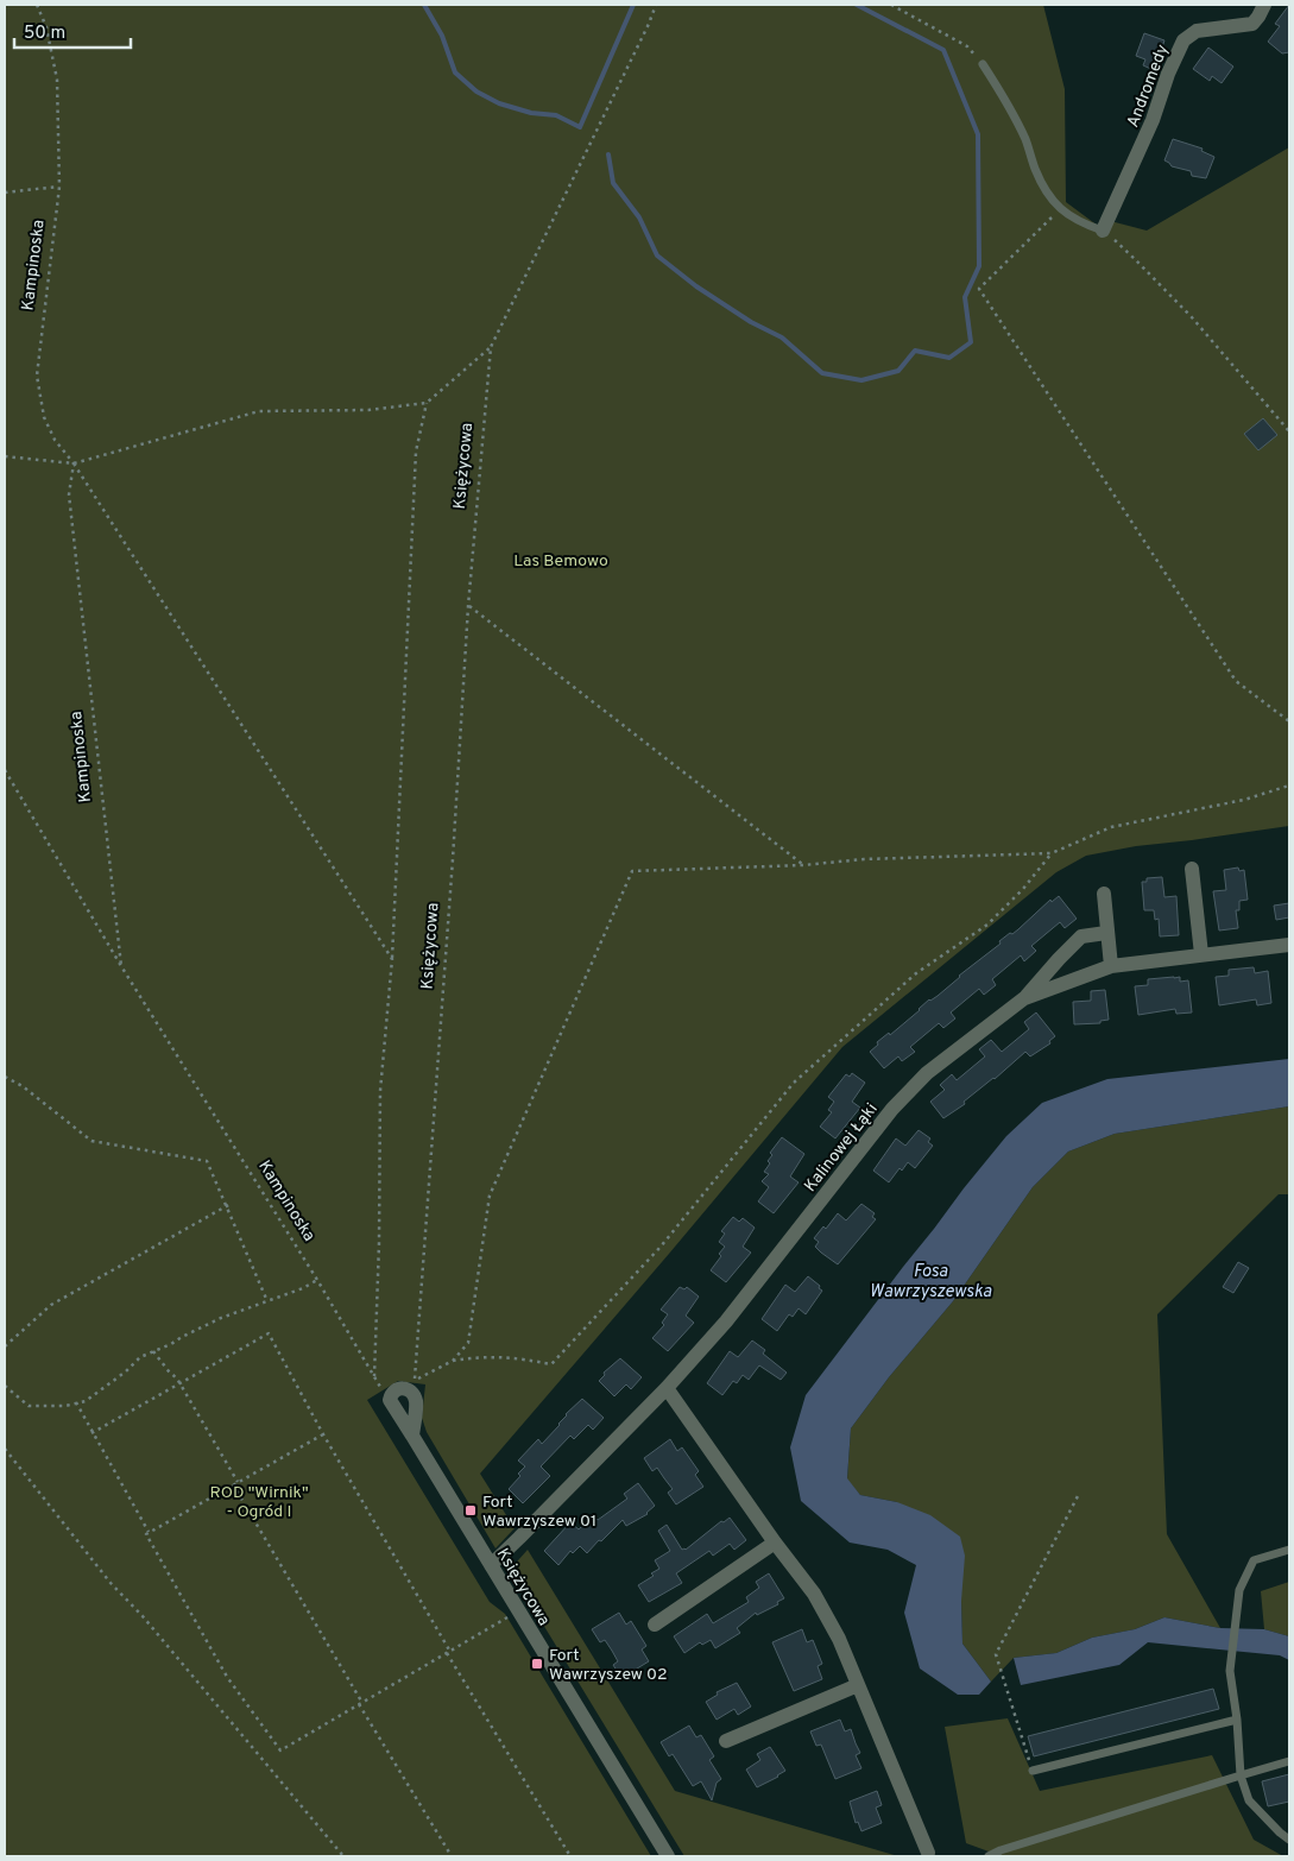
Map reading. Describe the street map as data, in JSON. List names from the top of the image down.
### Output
{
  "streets": {
    "street": ["Andromedy", "Księżycowa", "Kalinowej Łąki"],
    "path": ["Kampinoska"]
  },
  "crossings": [
    ["Księżycowa", "Kalinowej Łąki"]
  ],
  "water": ["Fosa Wawrzyszewska"],
  "parks": ["Las Bemowo", "ROD \"Wirnik\" - Ogród I"],
  "places": {
    "transit": ["Fort Wawrzyszew 01", "Fort Wawrzyszew 02"]
  },
  "scale_bar": "50 m"
}
